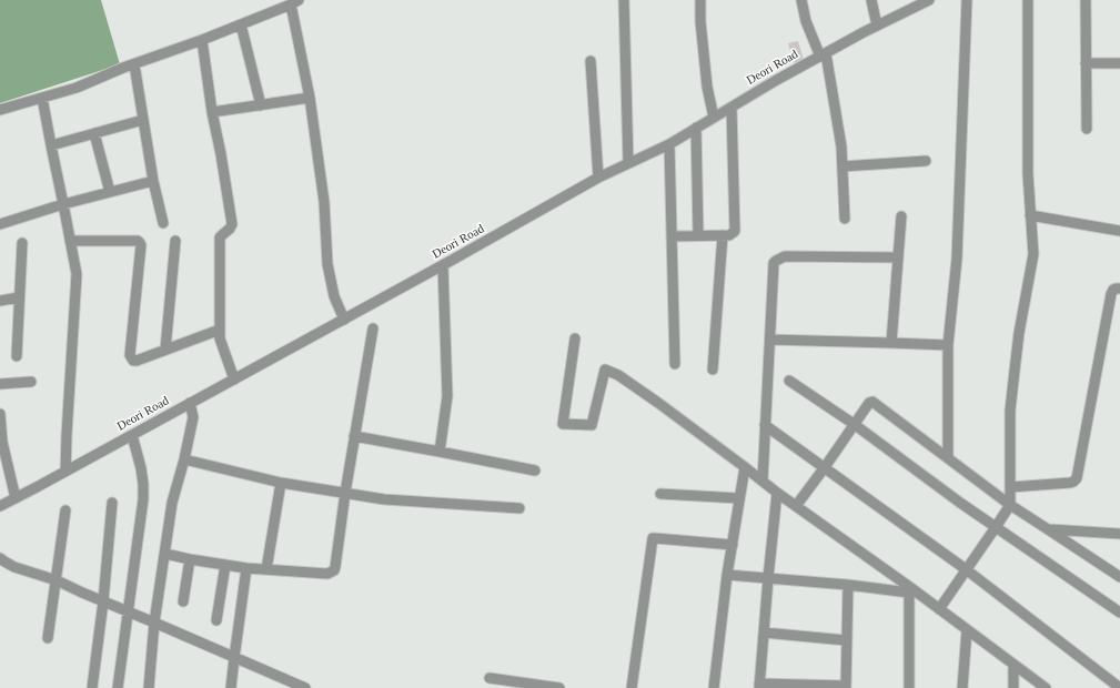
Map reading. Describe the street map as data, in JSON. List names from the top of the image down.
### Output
{
  "streets": {
    "street": ["Deori Road"]
  }
}
